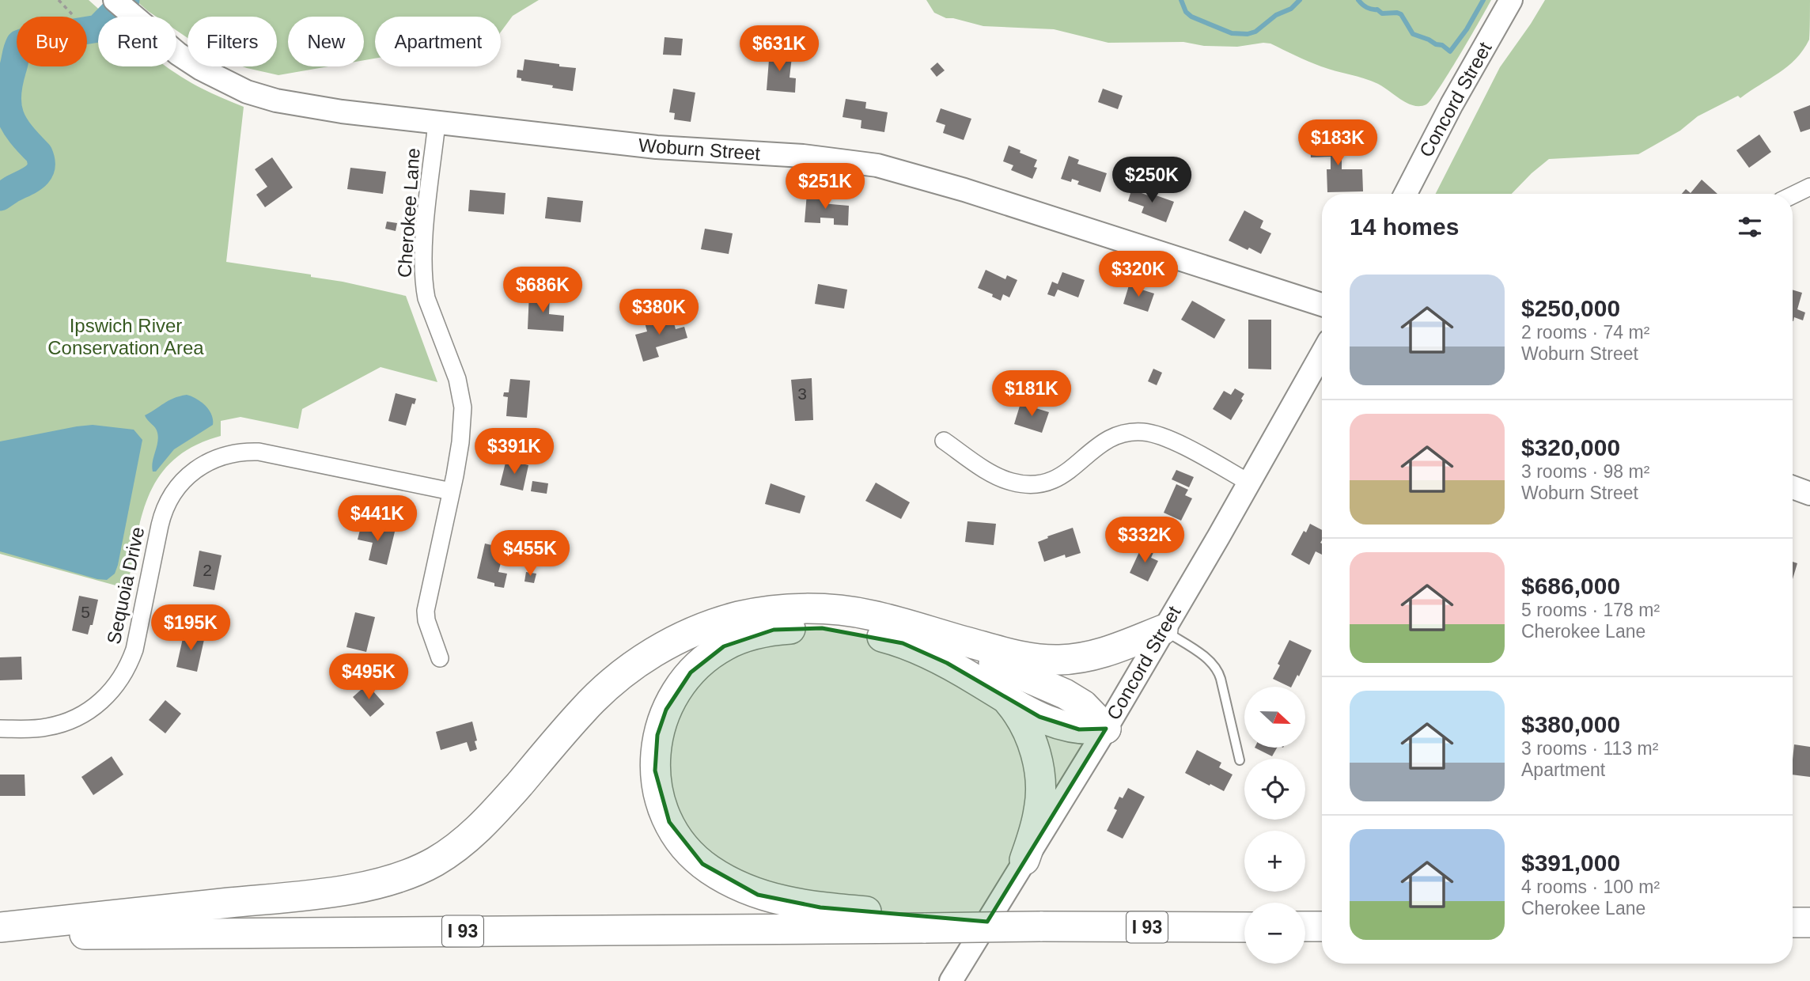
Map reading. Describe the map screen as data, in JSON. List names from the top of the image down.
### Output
{
  "streets": {
    "highway": ["I 93"],
    "street": [
      "Concord Street",
      "Woburn Street",
      "Cherokee Lane",
      "Sequoia Drive"
    ]
  },
  "crossings": [
    ["Woburn Street", "Cherokee Lane"],
    ["Cherokee Lane", "Sequoia Drive"]
  ],
  "parks": ["Ipswich River Conservation Area"],
  "house_numbers": ["3", "2", "5"],
  "north": "right",
  "page": {
    "chip": [
      "Buy",
      "Rent",
      "Filters",
      "New",
      "Apartment"
    ],
    "price": [
      "$631K",
      "$183K",
      "$250K",
      "$251K",
      "$320K",
      "$686K",
      "$380K",
      "$181K",
      "$391K",
      "$441K",
      "$332K",
      "$455K",
      "$195K",
      "$495K"
    ],
    "heading": "14 homes",
    "list": [
      {
        "name": "$250,000",
        "note": "2 rooms · 74 m² · Woburn Street"
      },
      {
        "name": "$320,000",
        "note": "3 rooms · 98 m² · Woburn Street"
      },
      {
        "name": "$686,000",
        "note": "5 rooms · 178 m² · Cherokee Lane"
      },
      {
        "name": "$380,000",
        "note": "3 rooms · 113 m² · Apartment"
      },
      {
        "name": "$391,000",
        "note": "4 rooms · 100 m² · Cherokee Lane"
      }
    ],
    "map_buttons": ["+", "−"]
  }
}
